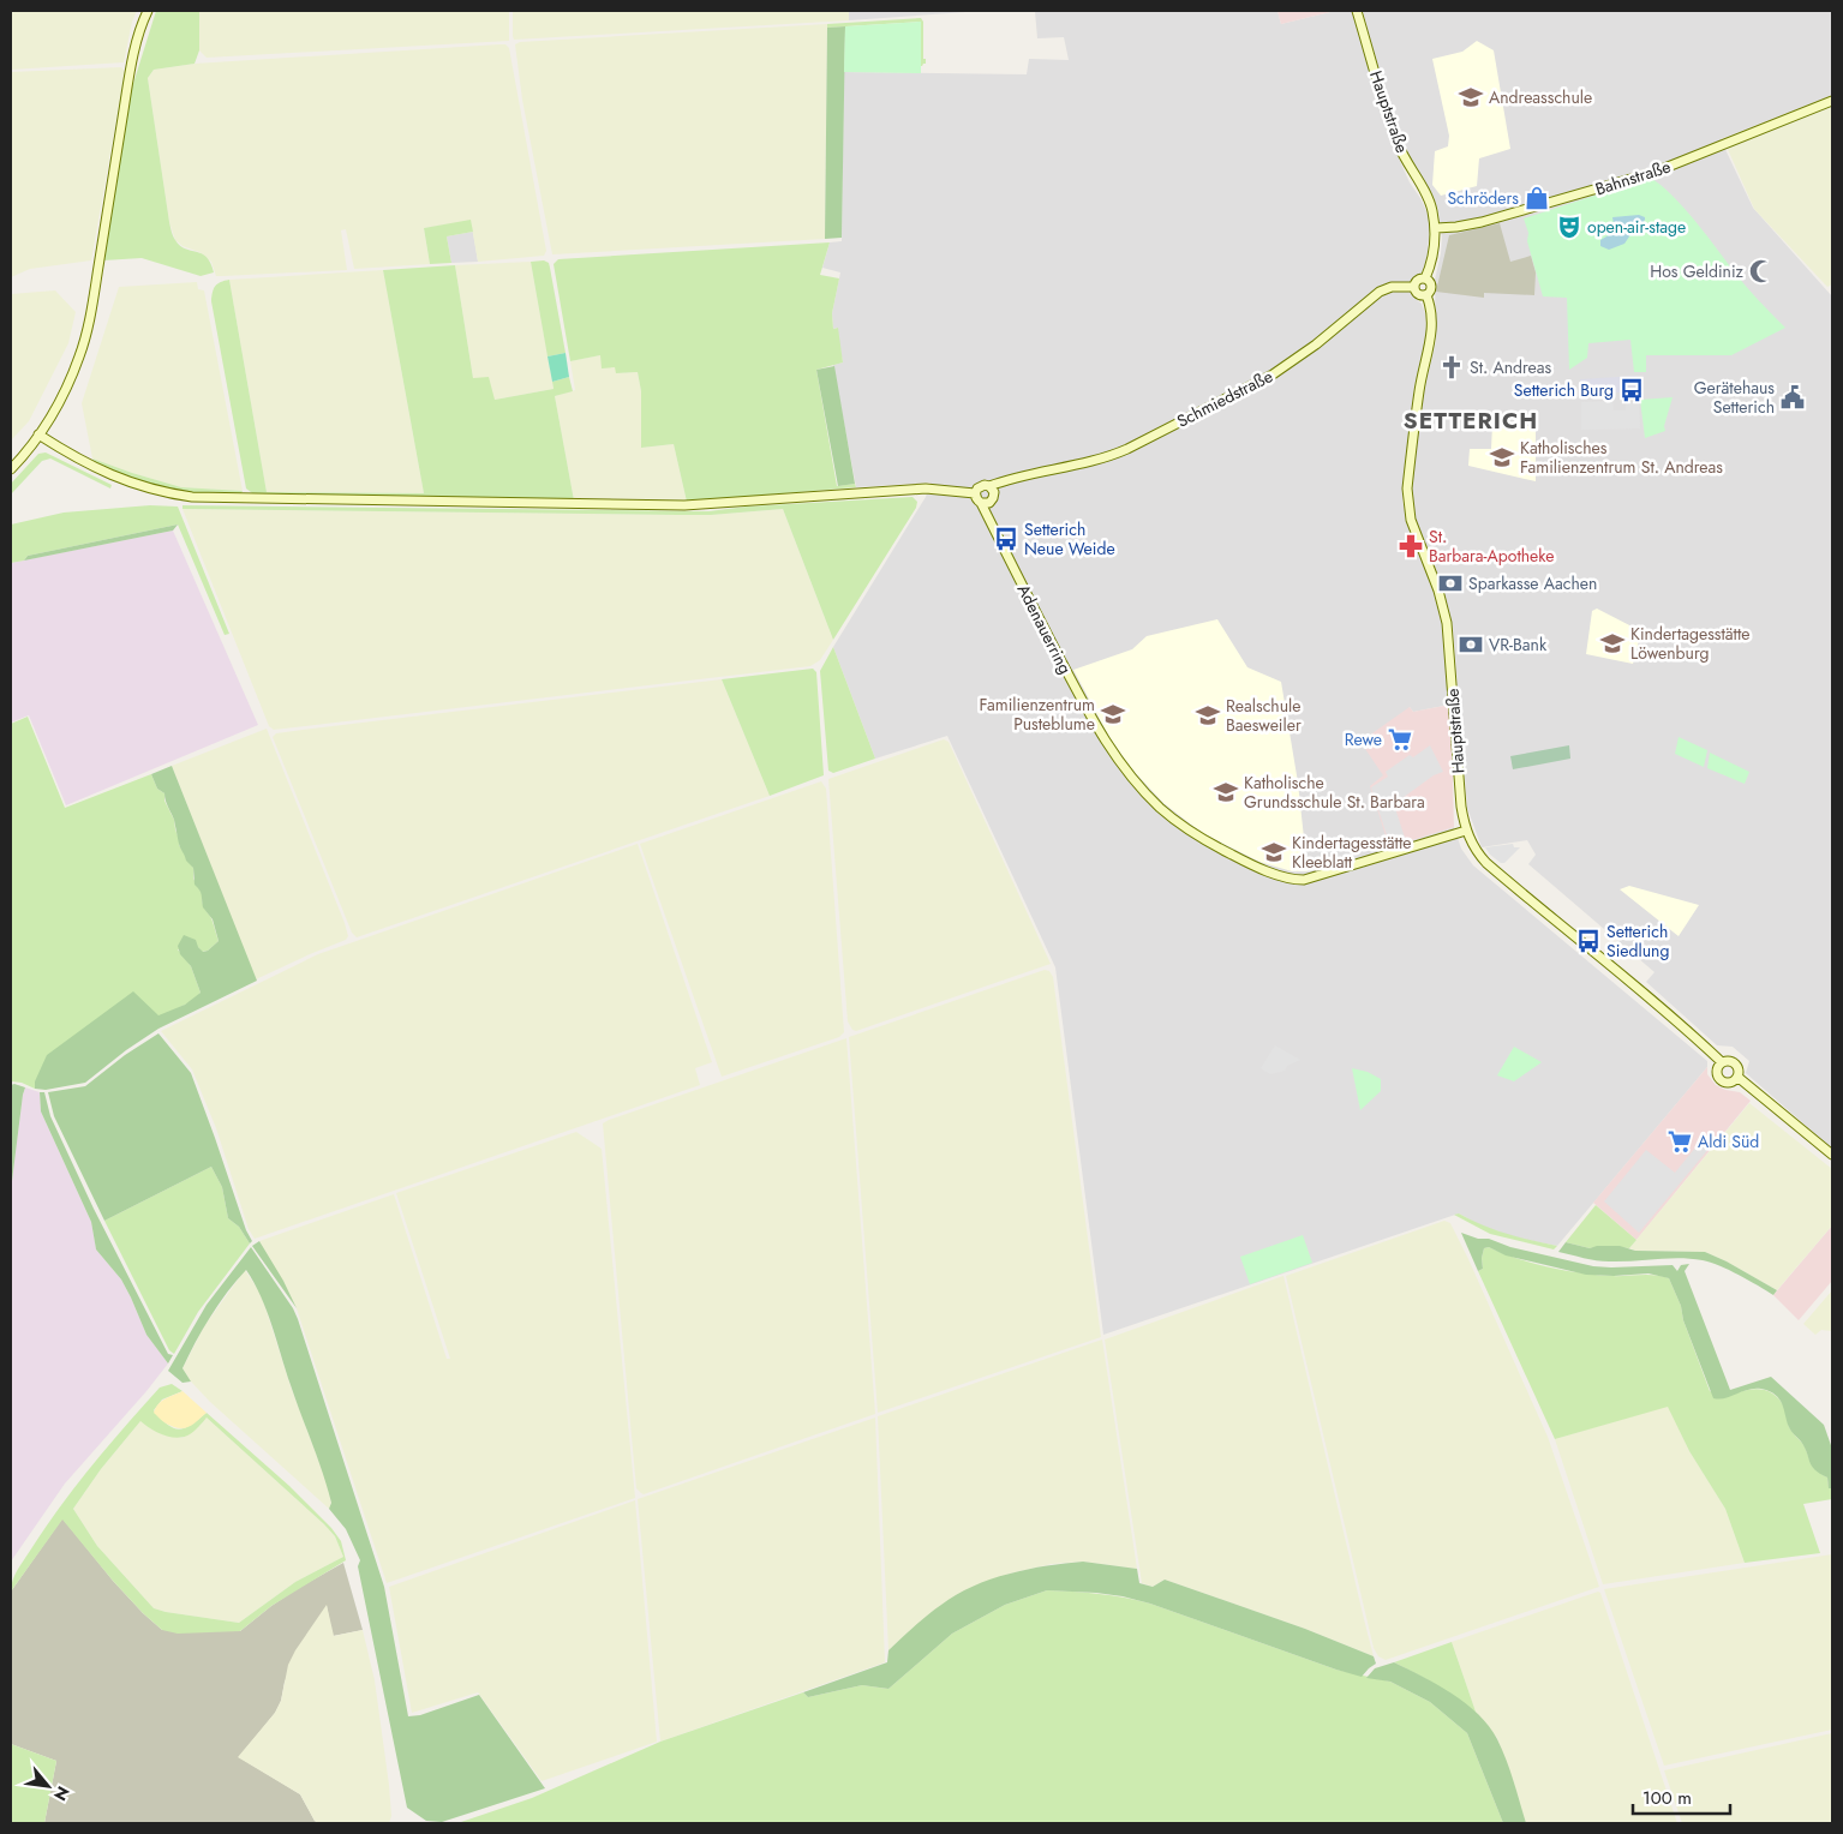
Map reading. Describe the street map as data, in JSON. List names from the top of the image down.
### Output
{
  "streets": {
    "street": [
      "Hauptstraße",
      "Bahnstraße",
      "Schmiedstraße",
      "Adenauerring"
    ]
  },
  "crossings": [
    ["Hauptstraße", "Bahnstraße"],
    ["Hauptstraße", "Schmiedstraße"],
    ["Hauptstraße", "Adenauerring"],
    ["Schmiedstraße", "Adenauerring"]
  ],
  "districts": ["SETTERICH"],
  "places": {
    "school or university": [
      "Andreasschule",
      "Katholisches Familienzentrum St. Andreas",
      "Kindertagesstätte Löwenburg",
      "Familienzentrum Pusteblume",
      "Realschule Baesweiler",
      "Katholische Grundsschule St. Barbara",
      "Kindertagesstätte Kleeblatt"
    ],
    "shop": ["Schröders"],
    "theatre": ["open-air-stage"],
    "mosque": ["Hos Geldiniz"],
    "church": ["St. Andreas"],
    "bus stop": ["Setterich Burg", "Setterich Neue Weide", "Setterich Siedlung"],
    "public building": ["Gerätehaus Setterich"],
    "pharmacy": ["St. Barbara-Apotheke"],
    "bank": ["Sparkasse Aachen", "VR-Bank"],
    "supermarket": ["Rewe", "Aldi Süd"]
  },
  "scale_bar": "100 m",
  "north": "bottom right"
}
